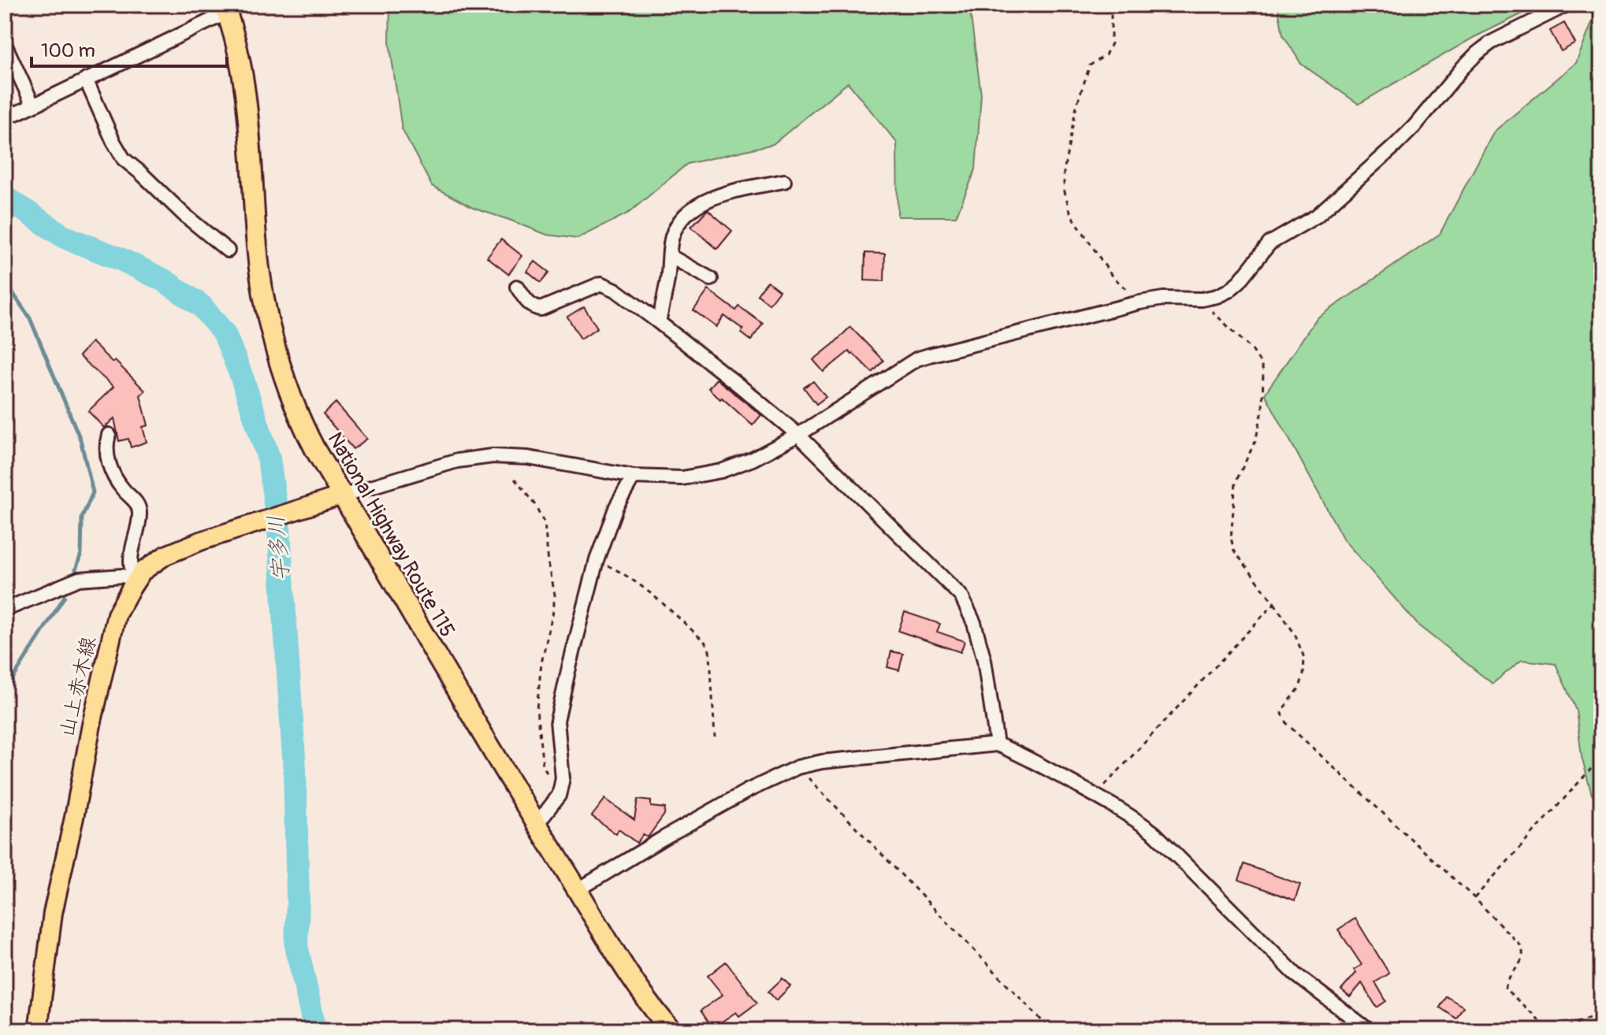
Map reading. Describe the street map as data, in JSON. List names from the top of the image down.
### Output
{
  "streets": {
    "highway": ["National Highway Route 115"],
    "main road": ["山上赤木線"]
  },
  "crossings": [
    ["National Highway Route 115", "山上赤木線"]
  ],
  "water": ["宇多川"],
  "scale_bar": "100 m"
}
